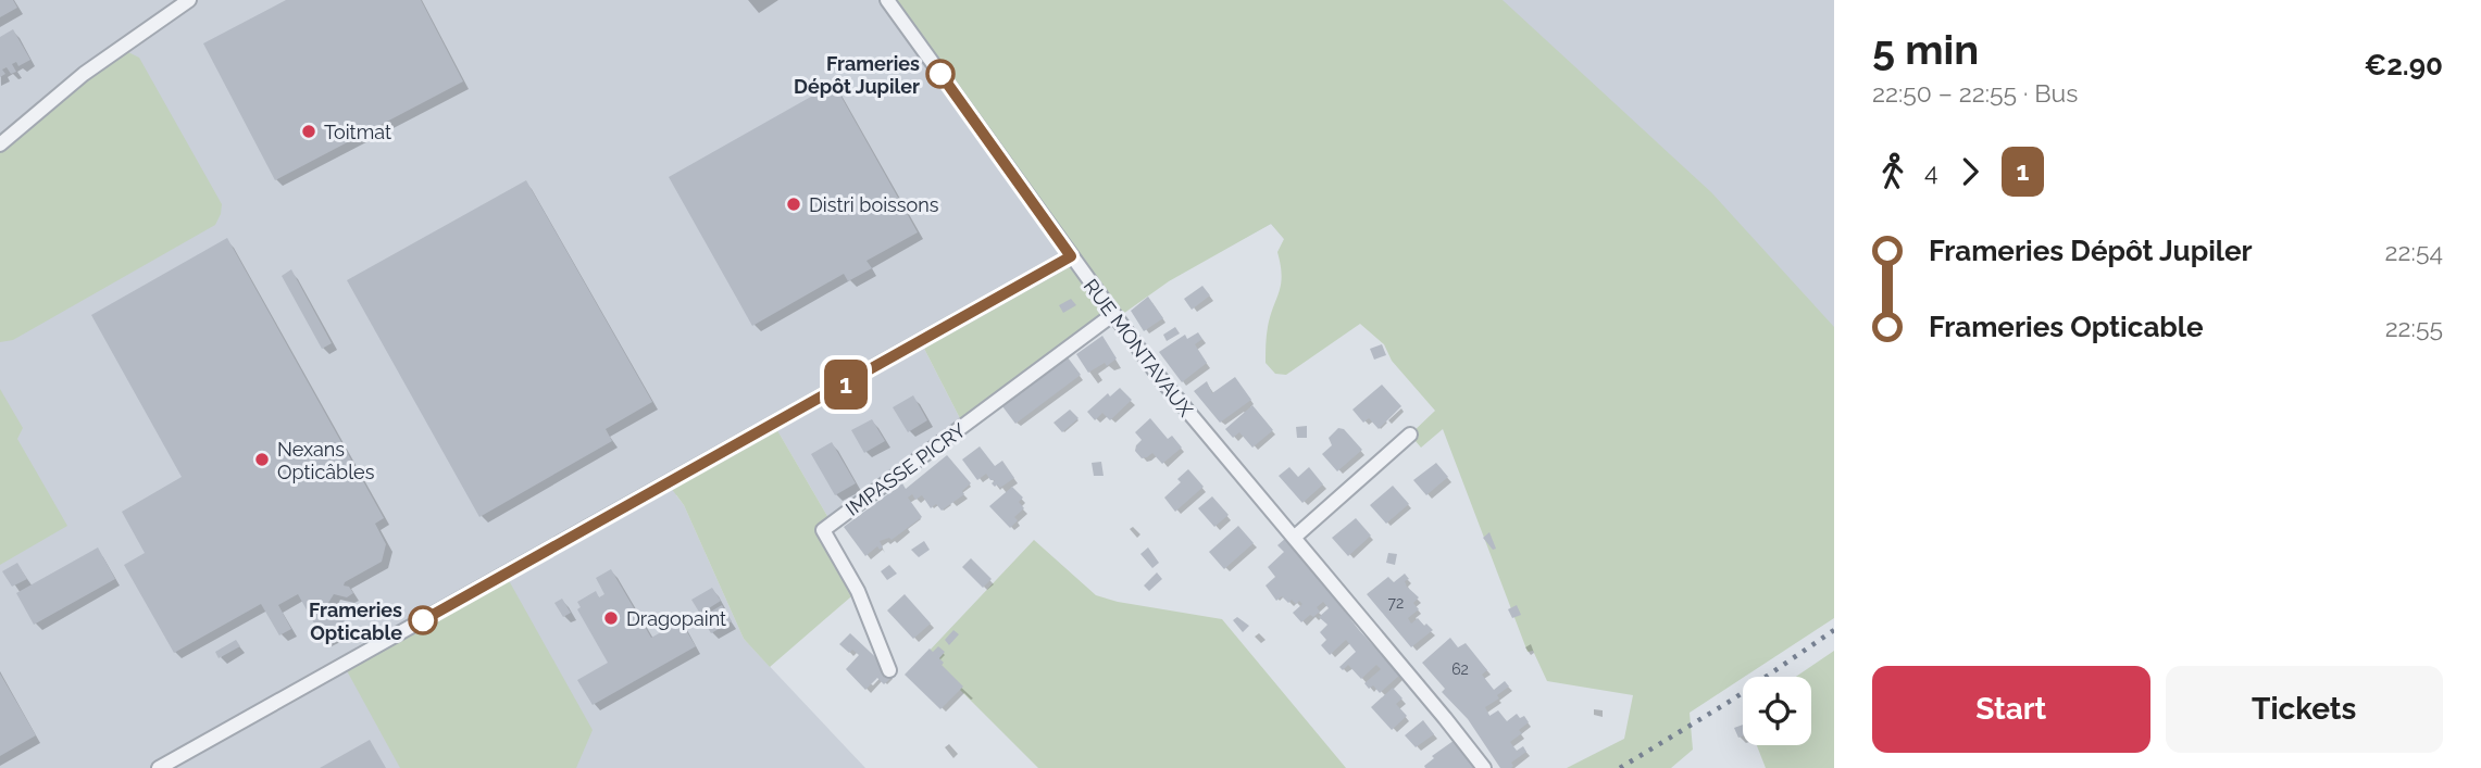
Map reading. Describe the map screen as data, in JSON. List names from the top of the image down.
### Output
{
  "streets": {
    "street": ["RUE MONTAVAUX", "IMPASSE PICRY"]
  },
  "crossings": [
    ["RUE MONTAVAUX", "IMPASSE PICRY"]
  ],
  "places": [
    "Frameries Dépôt Jupiler",
    "Toitmat",
    "Distri boissons",
    "Nexans Opticâbles",
    "Dragopaint",
    "Frameries Opticable"
  ],
  "lines": ["bus line 1"],
  "house_numbers": ["72", "62"],
  "page": {
    "on_map": "1",
    "heading": ["5 min", "22:50 – 22:55 · Bus", "€2.90"],
    "legs": ["4", "1"],
    "list": [
      {
        "name": "Frameries Dépôt Jupiler",
        "value": "22:54"
      },
      {
        "name": "Frameries Opticable",
        "value": "22:55"
      }
    ],
    "buttons": ["Start", "Tickets"]
  }
}
